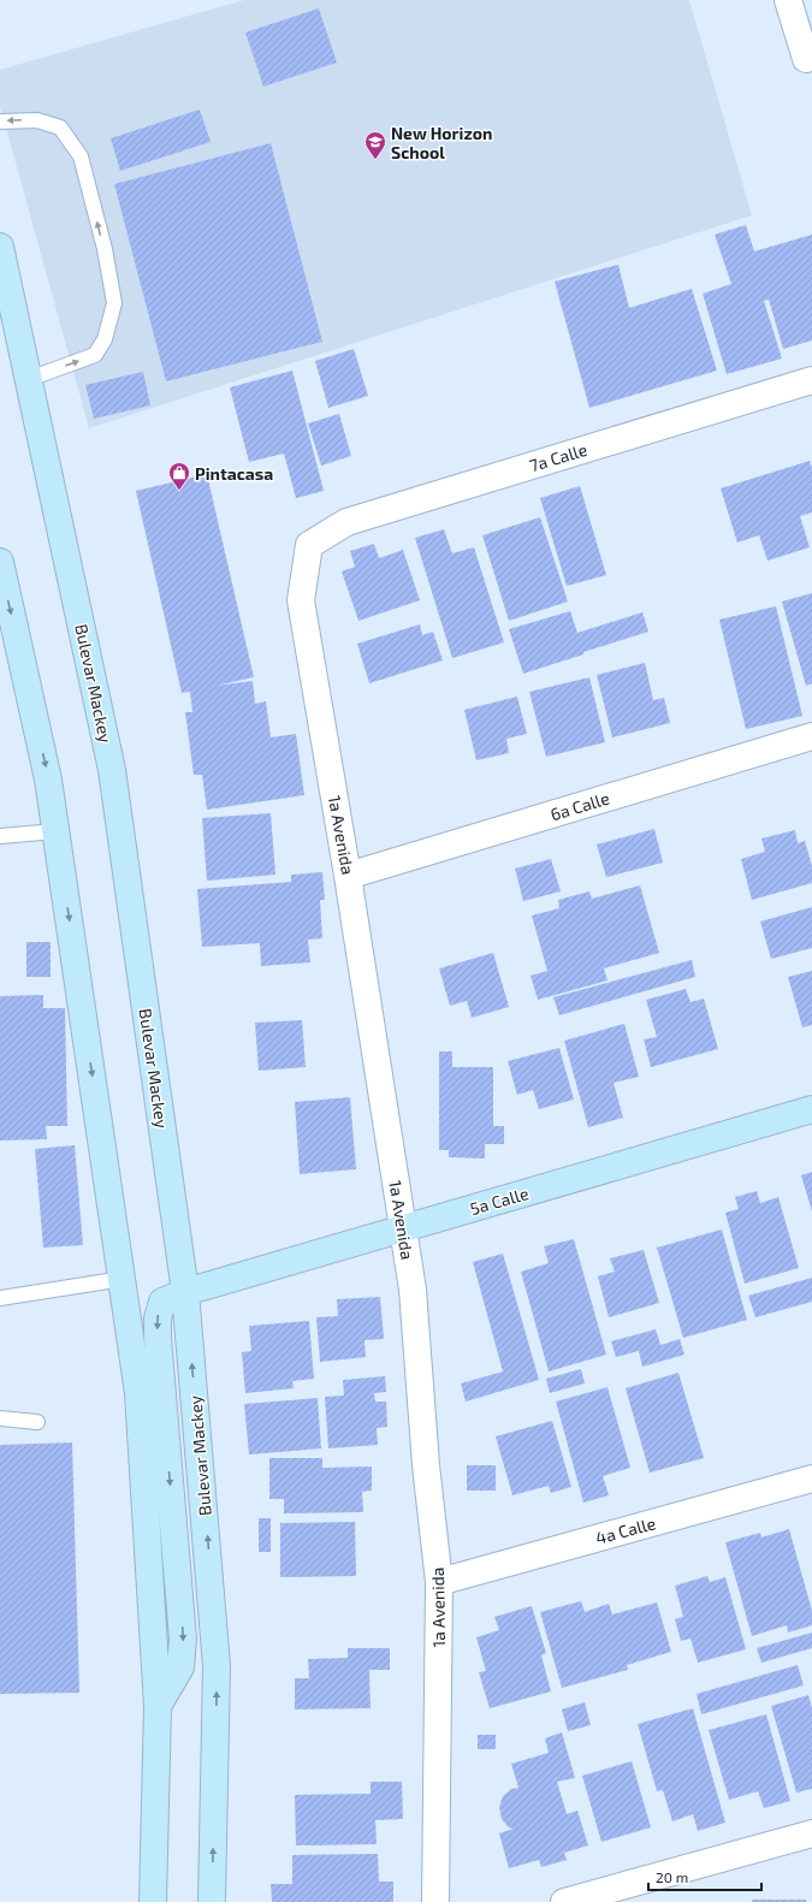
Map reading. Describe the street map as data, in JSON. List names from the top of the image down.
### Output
{
  "streets": {
    "main road": ["Bulevar Mackey", "5a Calle"],
    "street": [
      "7a Calle",
      "6a Calle",
      "1a Avenida",
      "4a Calle"
    ]
  },
  "crossings": [
    ["7a Calle", "1a Avenida"],
    ["Bulevar Mackey", "5a Calle"],
    ["6a Calle", "1a Avenida"],
    ["1a Avenida", "5a Calle"],
    ["1a Avenida", "4a Calle"]
  ],
  "places": {
    "school or university": ["New Horizon School"],
    "shop": ["Pintacasa"]
  },
  "scale_bar": "20 m"
}
